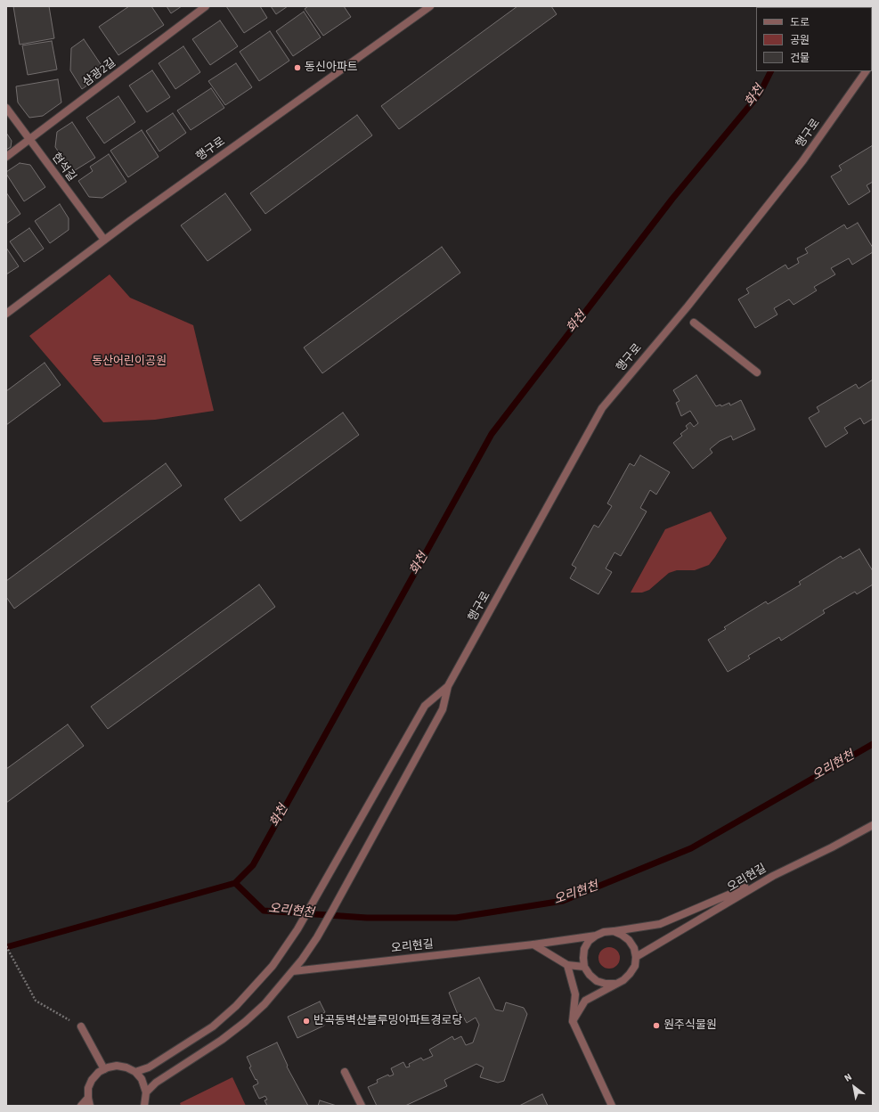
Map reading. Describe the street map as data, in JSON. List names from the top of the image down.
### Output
{
  "streets": {
    "street": [
      "삼광2길",
      "행구로",
      "현석길",
      "오리현길"
    ]
  },
  "crossings": [
    ["삼광2길", "현석길"],
    ["행구로", "현석길"],
    ["행구로", "오리현길"]
  ],
  "water": ["화천", "오리현천"],
  "parks": ["동산어린이공원"],
  "places": ["동신아파트", "반곡동벽산블루밍아파트경로당", "원주식물원"],
  "legend": ["도로", "공원", "건물"],
  "north": "top left"
}
